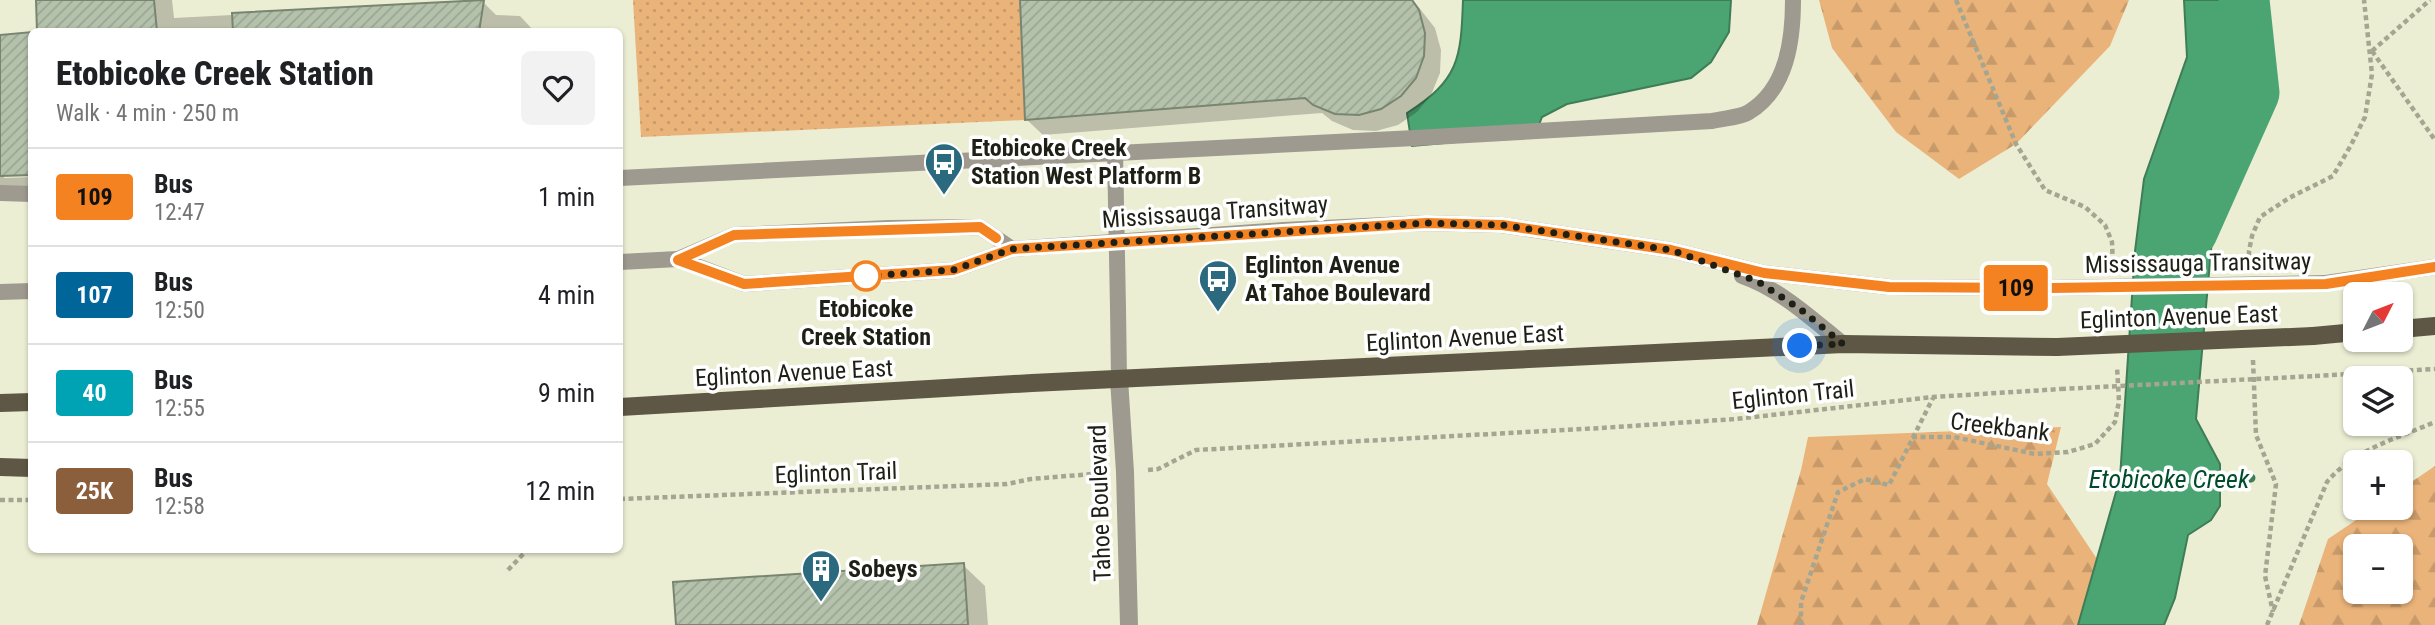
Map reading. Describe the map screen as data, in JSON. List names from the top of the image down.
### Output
{
  "streets": {
    "main road": ["Eglinton Avenue East"],
    "street": ["Tahoe Boulevard"],
    "lane": ["Mississauga Transitway"],
    "path": ["Eglinton Trail", "Creekbank"]
  },
  "crossings": [
    ["Mississauga Transitway", "Eglinton Avenue East"],
    ["Eglinton Avenue East", "Tahoe Boulevard"]
  ],
  "water": ["Etobicoke Creek"],
  "places": {
    "bus stop": ["Etobicoke Creek Station West Platform B", "Eglinton Avenue At Tahoe Boulevard"],
    "other": ["Etobicoke Creek Station"],
    "building": ["Sobeys"]
  },
  "lines": ["bus line 109"],
  "north": "top right",
  "page": {
    "on_map": "109",
    "heading": ["Etobicoke Creek Station", "Walk · 4 min · 250 m"],
    "list": [
      {
        "mark": "109",
        "name": "Bus",
        "note": "12:47",
        "value": "1 min"
      },
      {
        "mark": "107",
        "name": "Bus",
        "note": "12:50",
        "value": "4 min"
      },
      {
        "mark": "40",
        "name": "Bus",
        "note": "12:55",
        "value": "9 min"
      },
      {
        "mark": "25K",
        "name": "Bus",
        "note": "12:58",
        "value": "12 min"
      }
    ],
    "map_buttons": ["+", "−"]
  }
}
